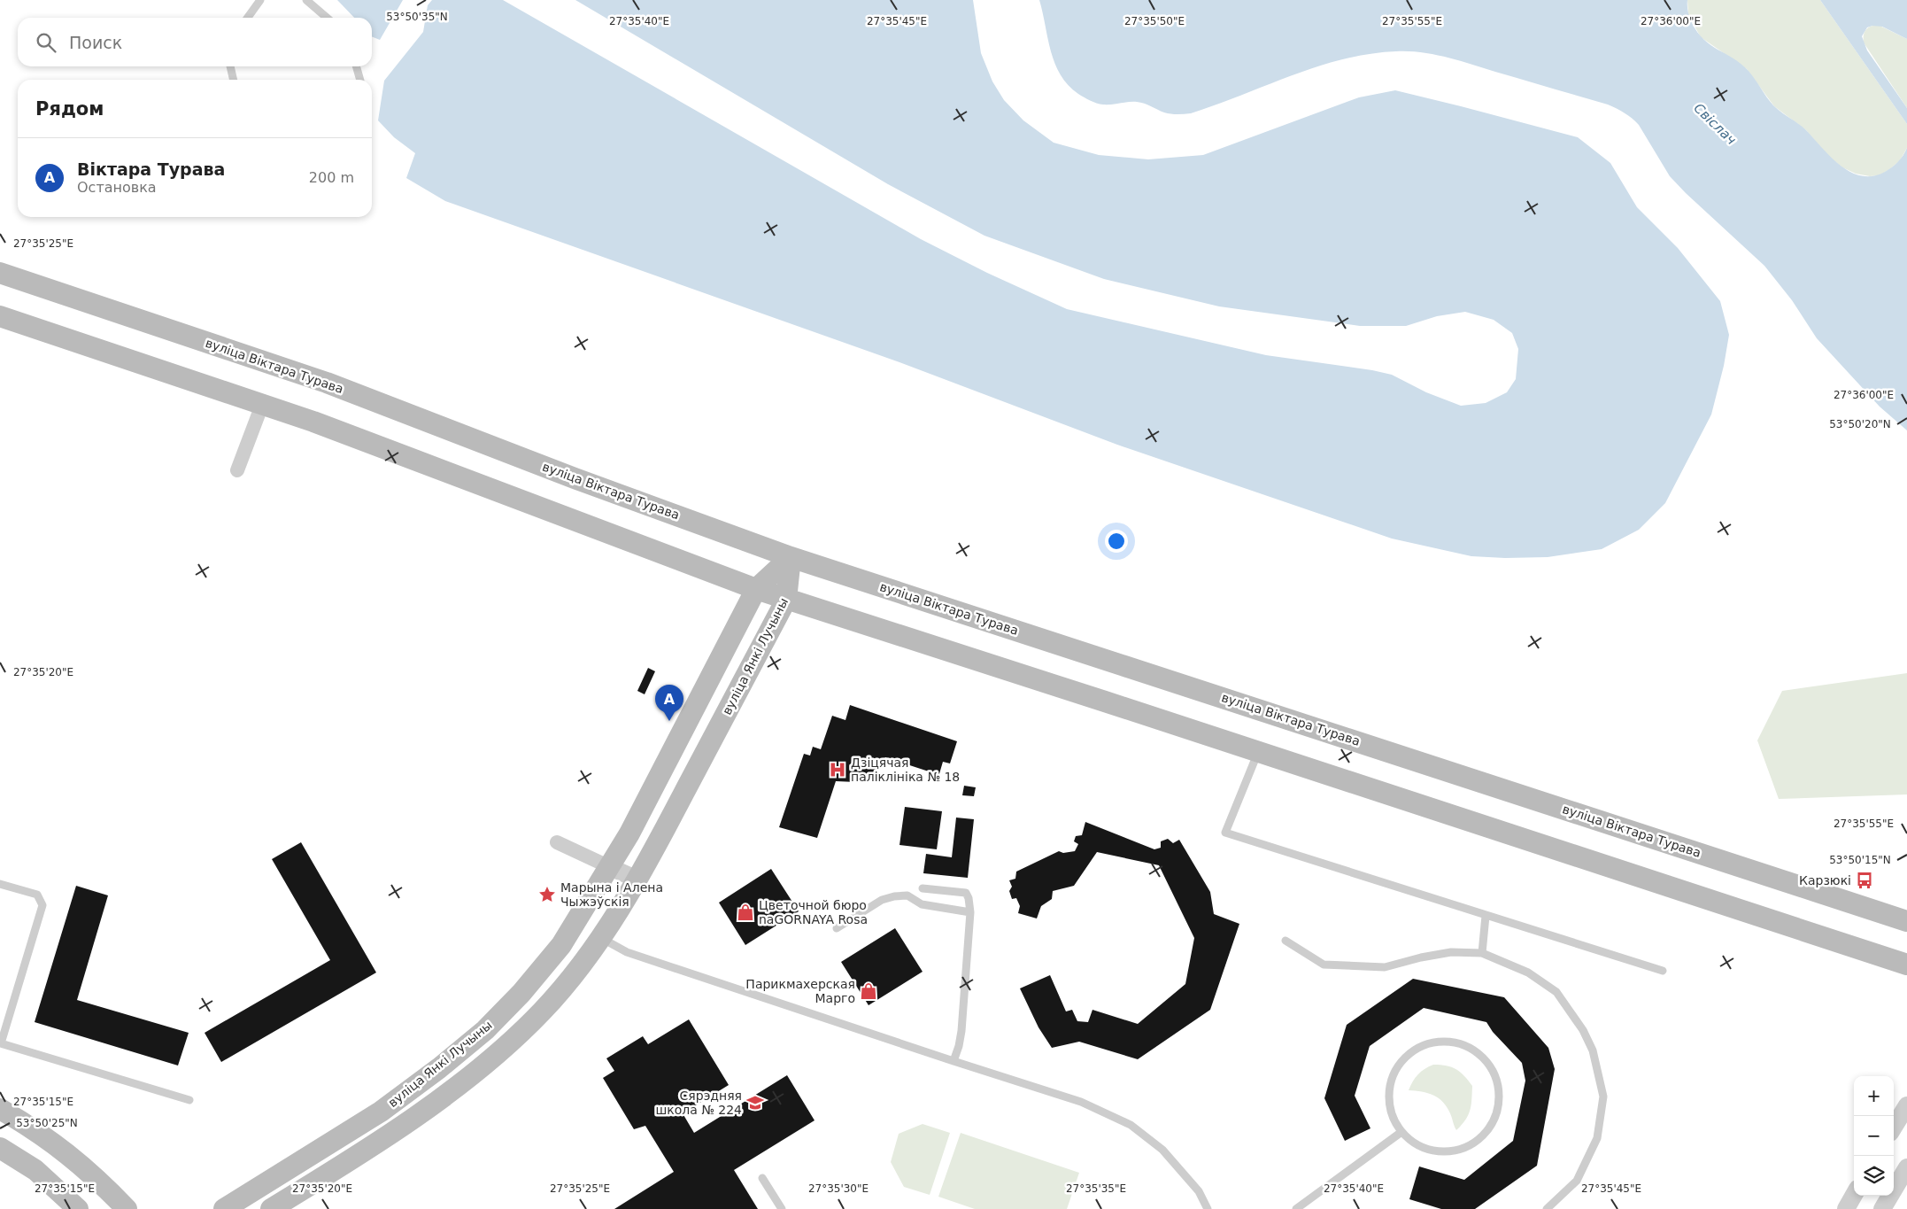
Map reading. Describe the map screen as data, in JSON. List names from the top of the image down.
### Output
{
  "streets": {
    "main road": ["вуліца Віктара Турава", "вуліца Янкі Лучыны"]
  },
  "crossings": [
    ["вуліца Віктара Турава", "вуліца Янкі Лучыны"]
  ],
  "water": ["Свіслач"],
  "places": {
    "hospital": ["Дзіцячая паліклініка № 18"],
    "bus stop": ["Карзюкі"],
    "place": ["Марына і Алена Чыжэўскія"],
    "shop": ["Цветочной бюро naGORNAYA Rosa", "Парикмахерская Марго"],
    "school or university": ["Сярэдняя школа № 224"]
  },
  "page": {
    "search": "Поиск",
    "heading": "Рядом",
    "list": [
      {
        "mark": "A",
        "name": "Віктара Турава",
        "note": "Остановка",
        "value": "200 m"
      }
    ],
    "pins": "A",
    "map_buttons": ["+", "−"]
  },
  "coordinates": [
    "53°50'35\"N",
    "27°35'45\"E",
    "27°35'40\"E",
    "27°35'50\"E",
    "27°35'55\"E",
    "27°36'00\"E",
    "27°35'25\"E",
    "53°50'20\"N",
    "27°35'20\"E",
    "53°50'15\"N",
    "27°35'15\"E",
    "53°50'25\"N",
    "27°35'30\"E",
    "27°35'35\"E"
  ]
}
